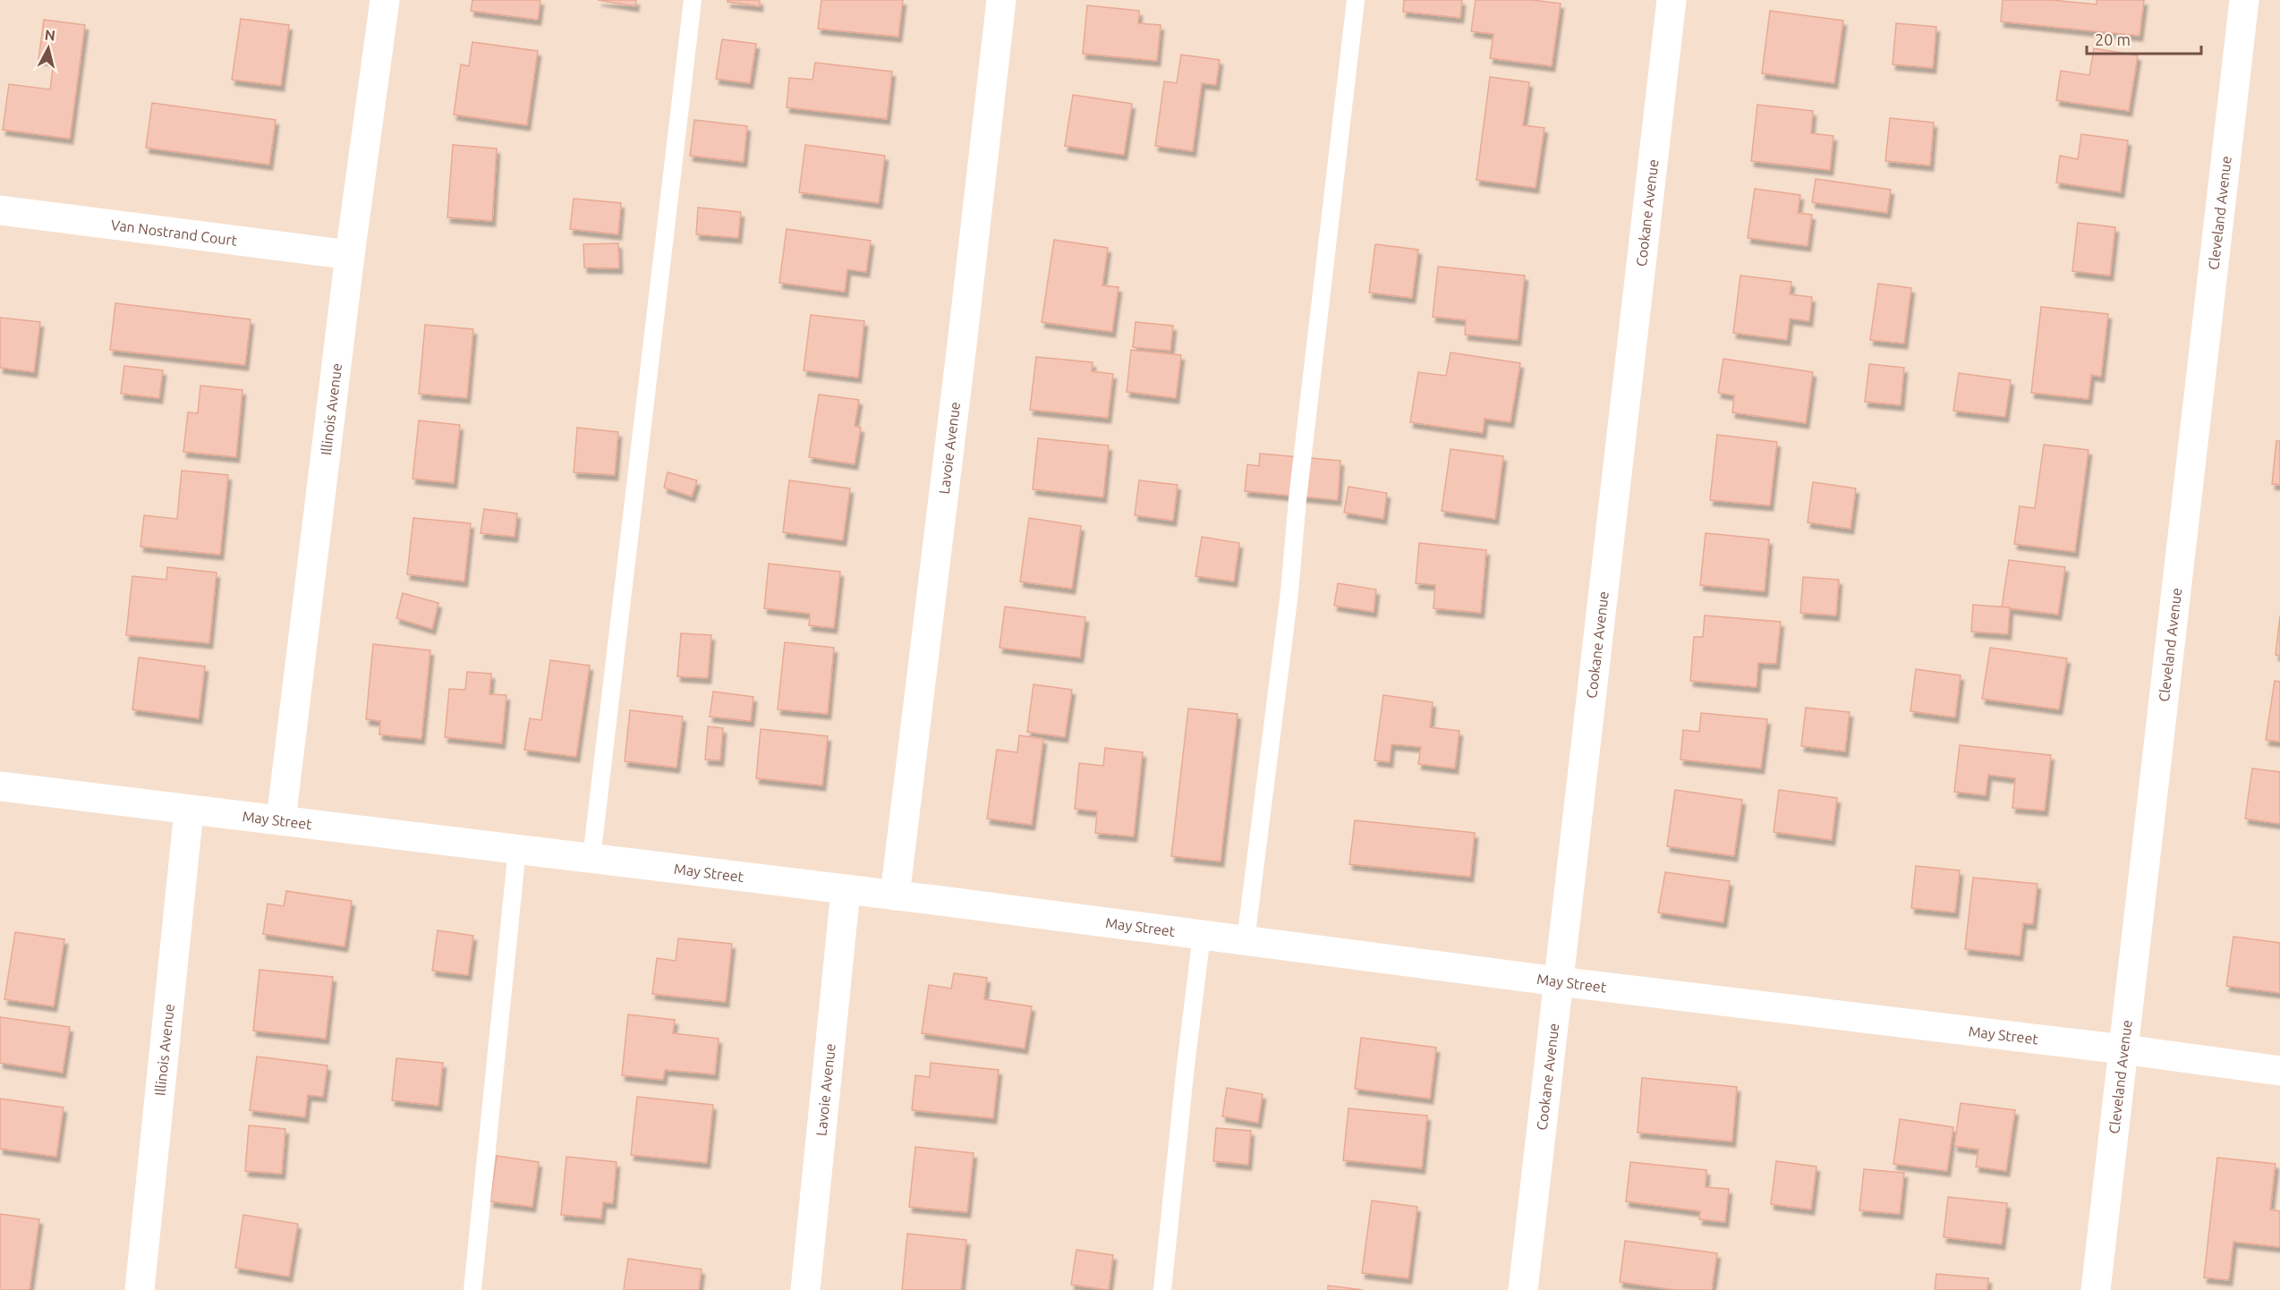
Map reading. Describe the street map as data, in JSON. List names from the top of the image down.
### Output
{
  "streets": {
    "street": [
      "Cookane Avenue",
      "Cleveland Avenue",
      "Van Nostrand Court",
      "Illinois Avenue",
      "Lavoie Avenue",
      "May Street"
    ]
  },
  "crossings": [
    ["Cookane Avenue", "May Street"],
    ["Cleveland Avenue", "May Street"],
    ["Van Nostrand Court", "Illinois Avenue"],
    ["Illinois Avenue", "May Street"],
    ["Lavoie Avenue", "May Street"]
  ],
  "scale_bar": "20 m",
  "north": "top"
}
